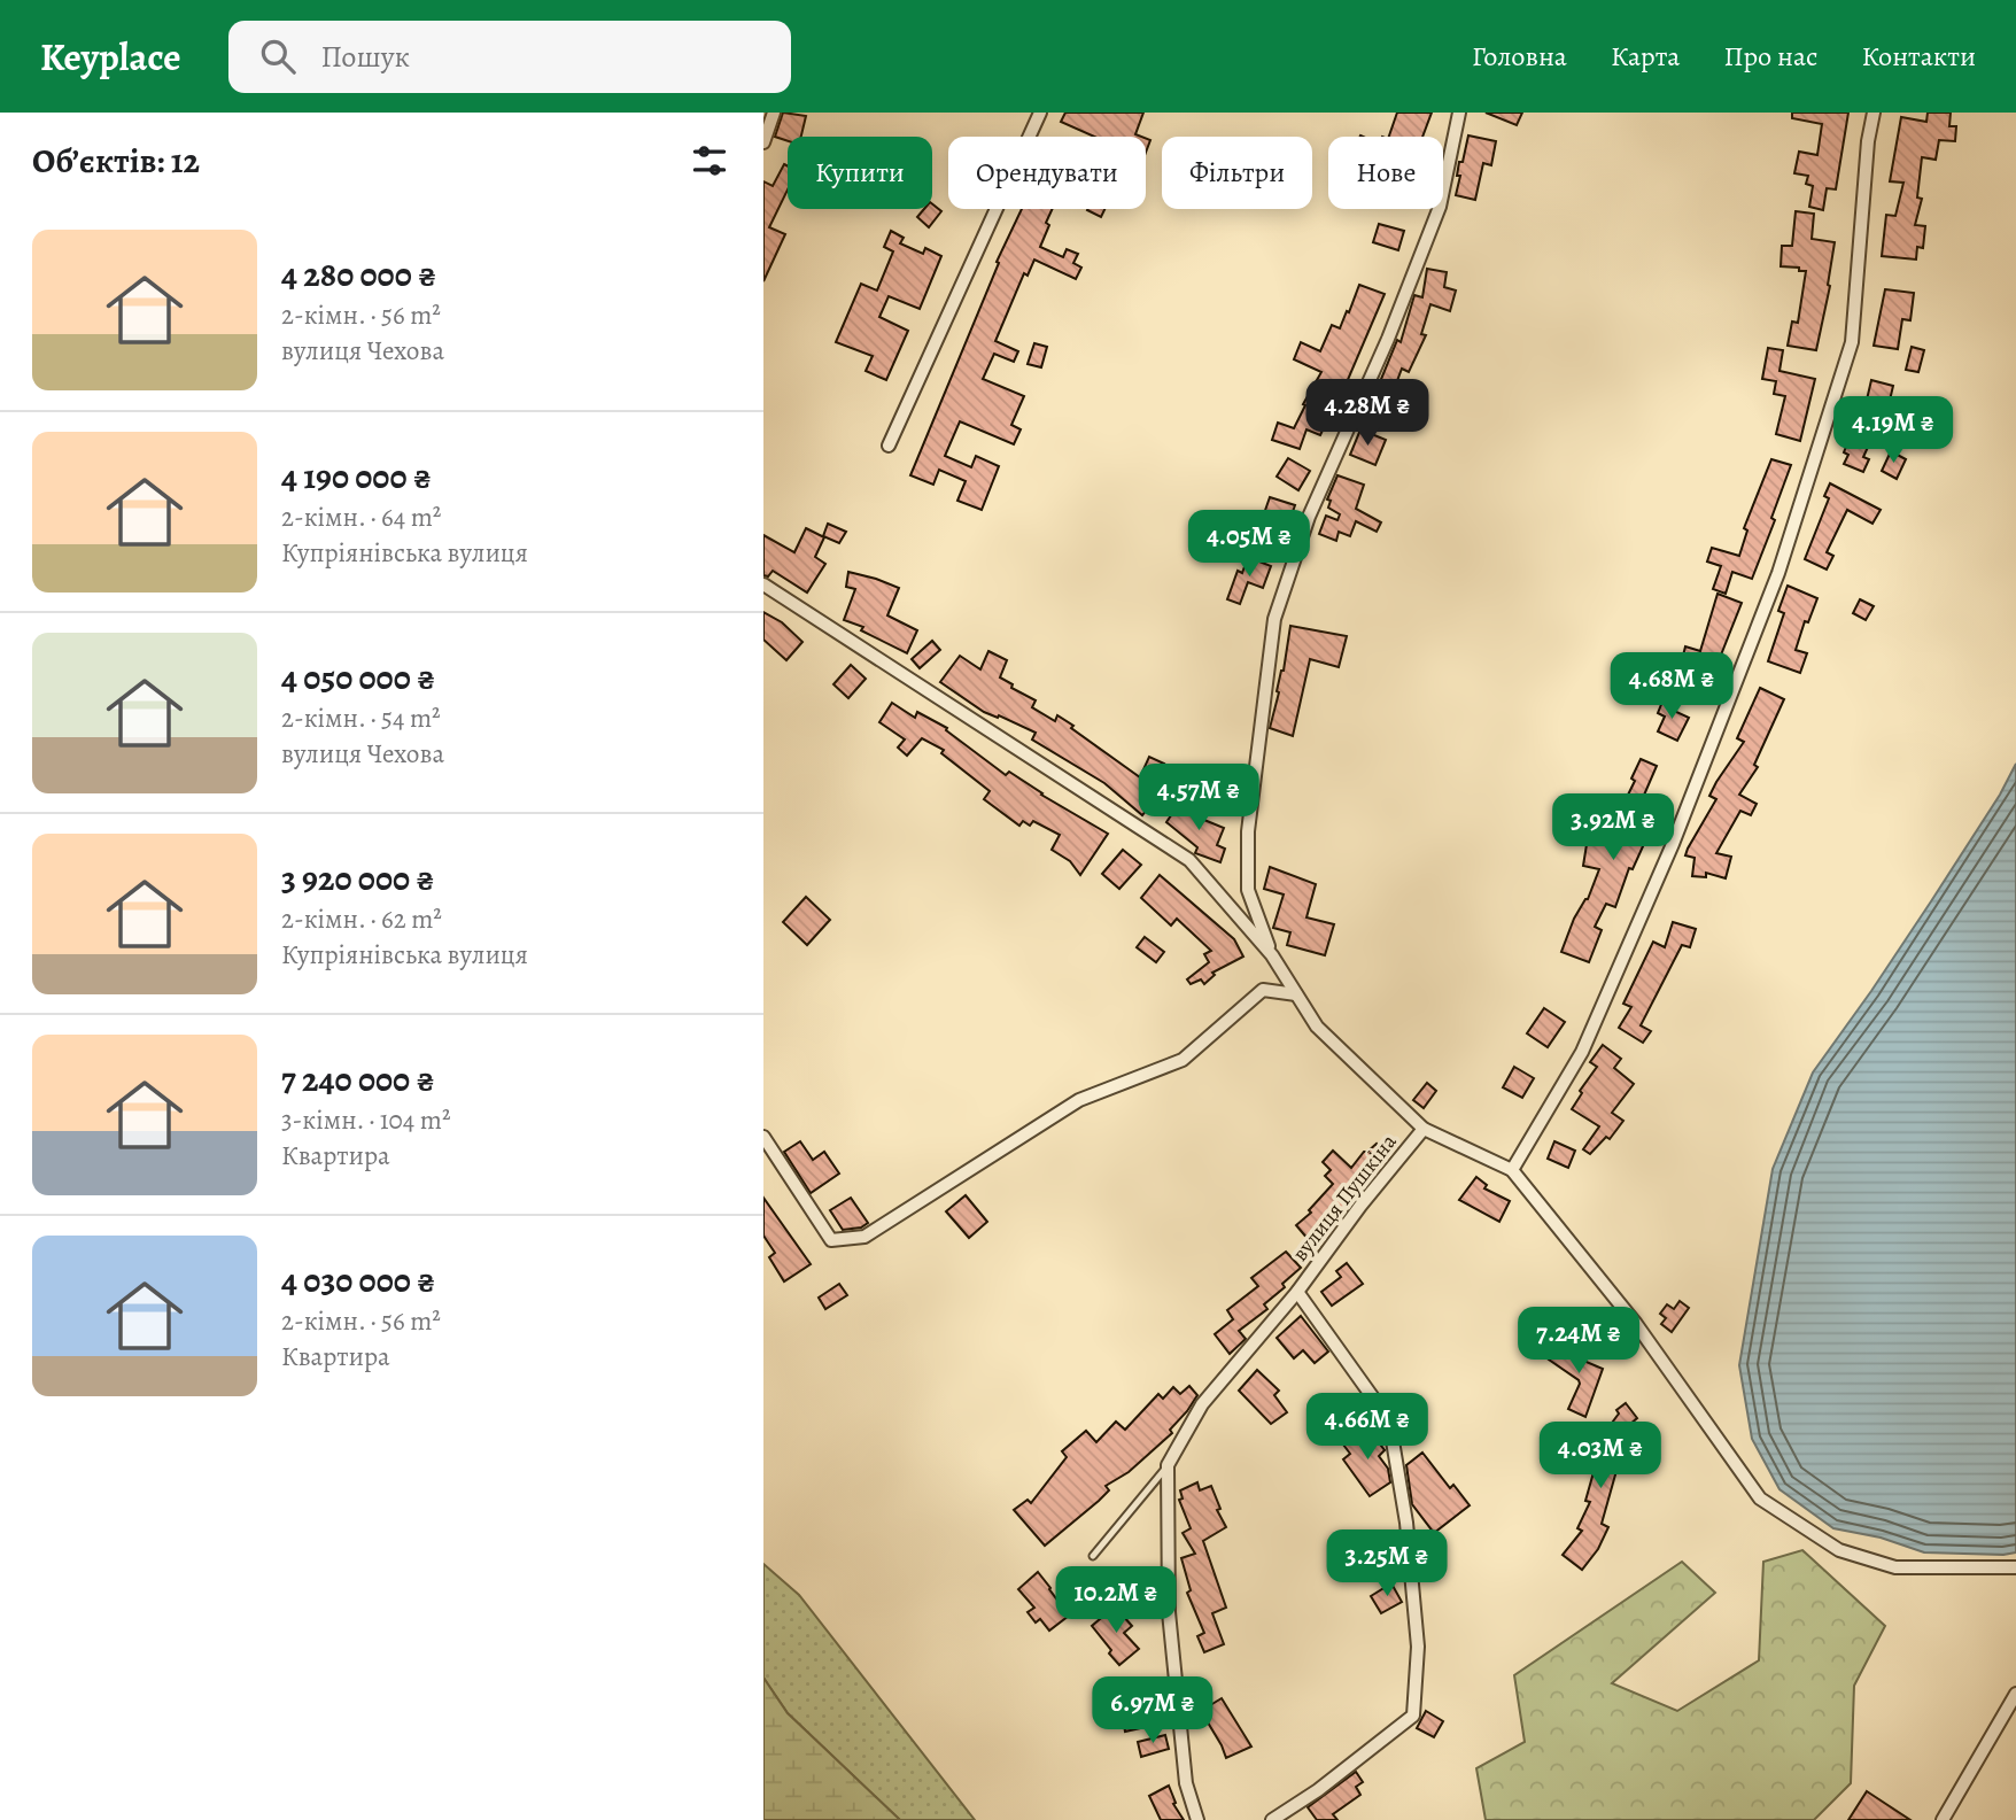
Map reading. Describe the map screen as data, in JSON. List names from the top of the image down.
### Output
{
  "streets": {
    "street": ["вулиця Пушкіна"]
  },
  "page": {
    "header": "Keyplace",
    "search": "Пошук",
    "nav": [
      "Головна",
      "Карта",
      "Про нас",
      "Контакти"
    ],
    "heading": "Об’єктів: 12",
    "chip": [
      "Купити",
      "Орендувати",
      "Фільтри",
      "Нове"
    ],
    "list": [
      {
        "name": "4 280 000 ₴",
        "note": "2-кімн. · 56 m² · вулиця Чехова"
      },
      {
        "name": "4 190 000 ₴",
        "note": "2-кімн. · 64 m² · Купріянівська вулиця"
      },
      {
        "name": "4 050 000 ₴",
        "note": "2-кімн. · 54 m² · вулиця Чехова"
      },
      {
        "name": "3 920 000 ₴",
        "note": "2-кімн. · 62 m² · Купріянівська вулиця"
      },
      {
        "name": "7 240 000 ₴",
        "note": "3-кімн. · 104 m² · Квартира"
      },
      {
        "name": "4 030 000 ₴",
        "note": "2-кімн. · 56 m² · Квартира"
      }
    ],
    "price": [
      "4.28M ₴",
      "4.19M ₴",
      "4.05M ₴",
      "4.68M ₴",
      "4.57M ₴",
      "3.92M ₴",
      "7.24M ₴",
      "4.66M ₴",
      "4.03M ₴",
      "3.25M ₴",
      "10.2M ₴",
      "6.97M ₴"
    ]
  }
}
